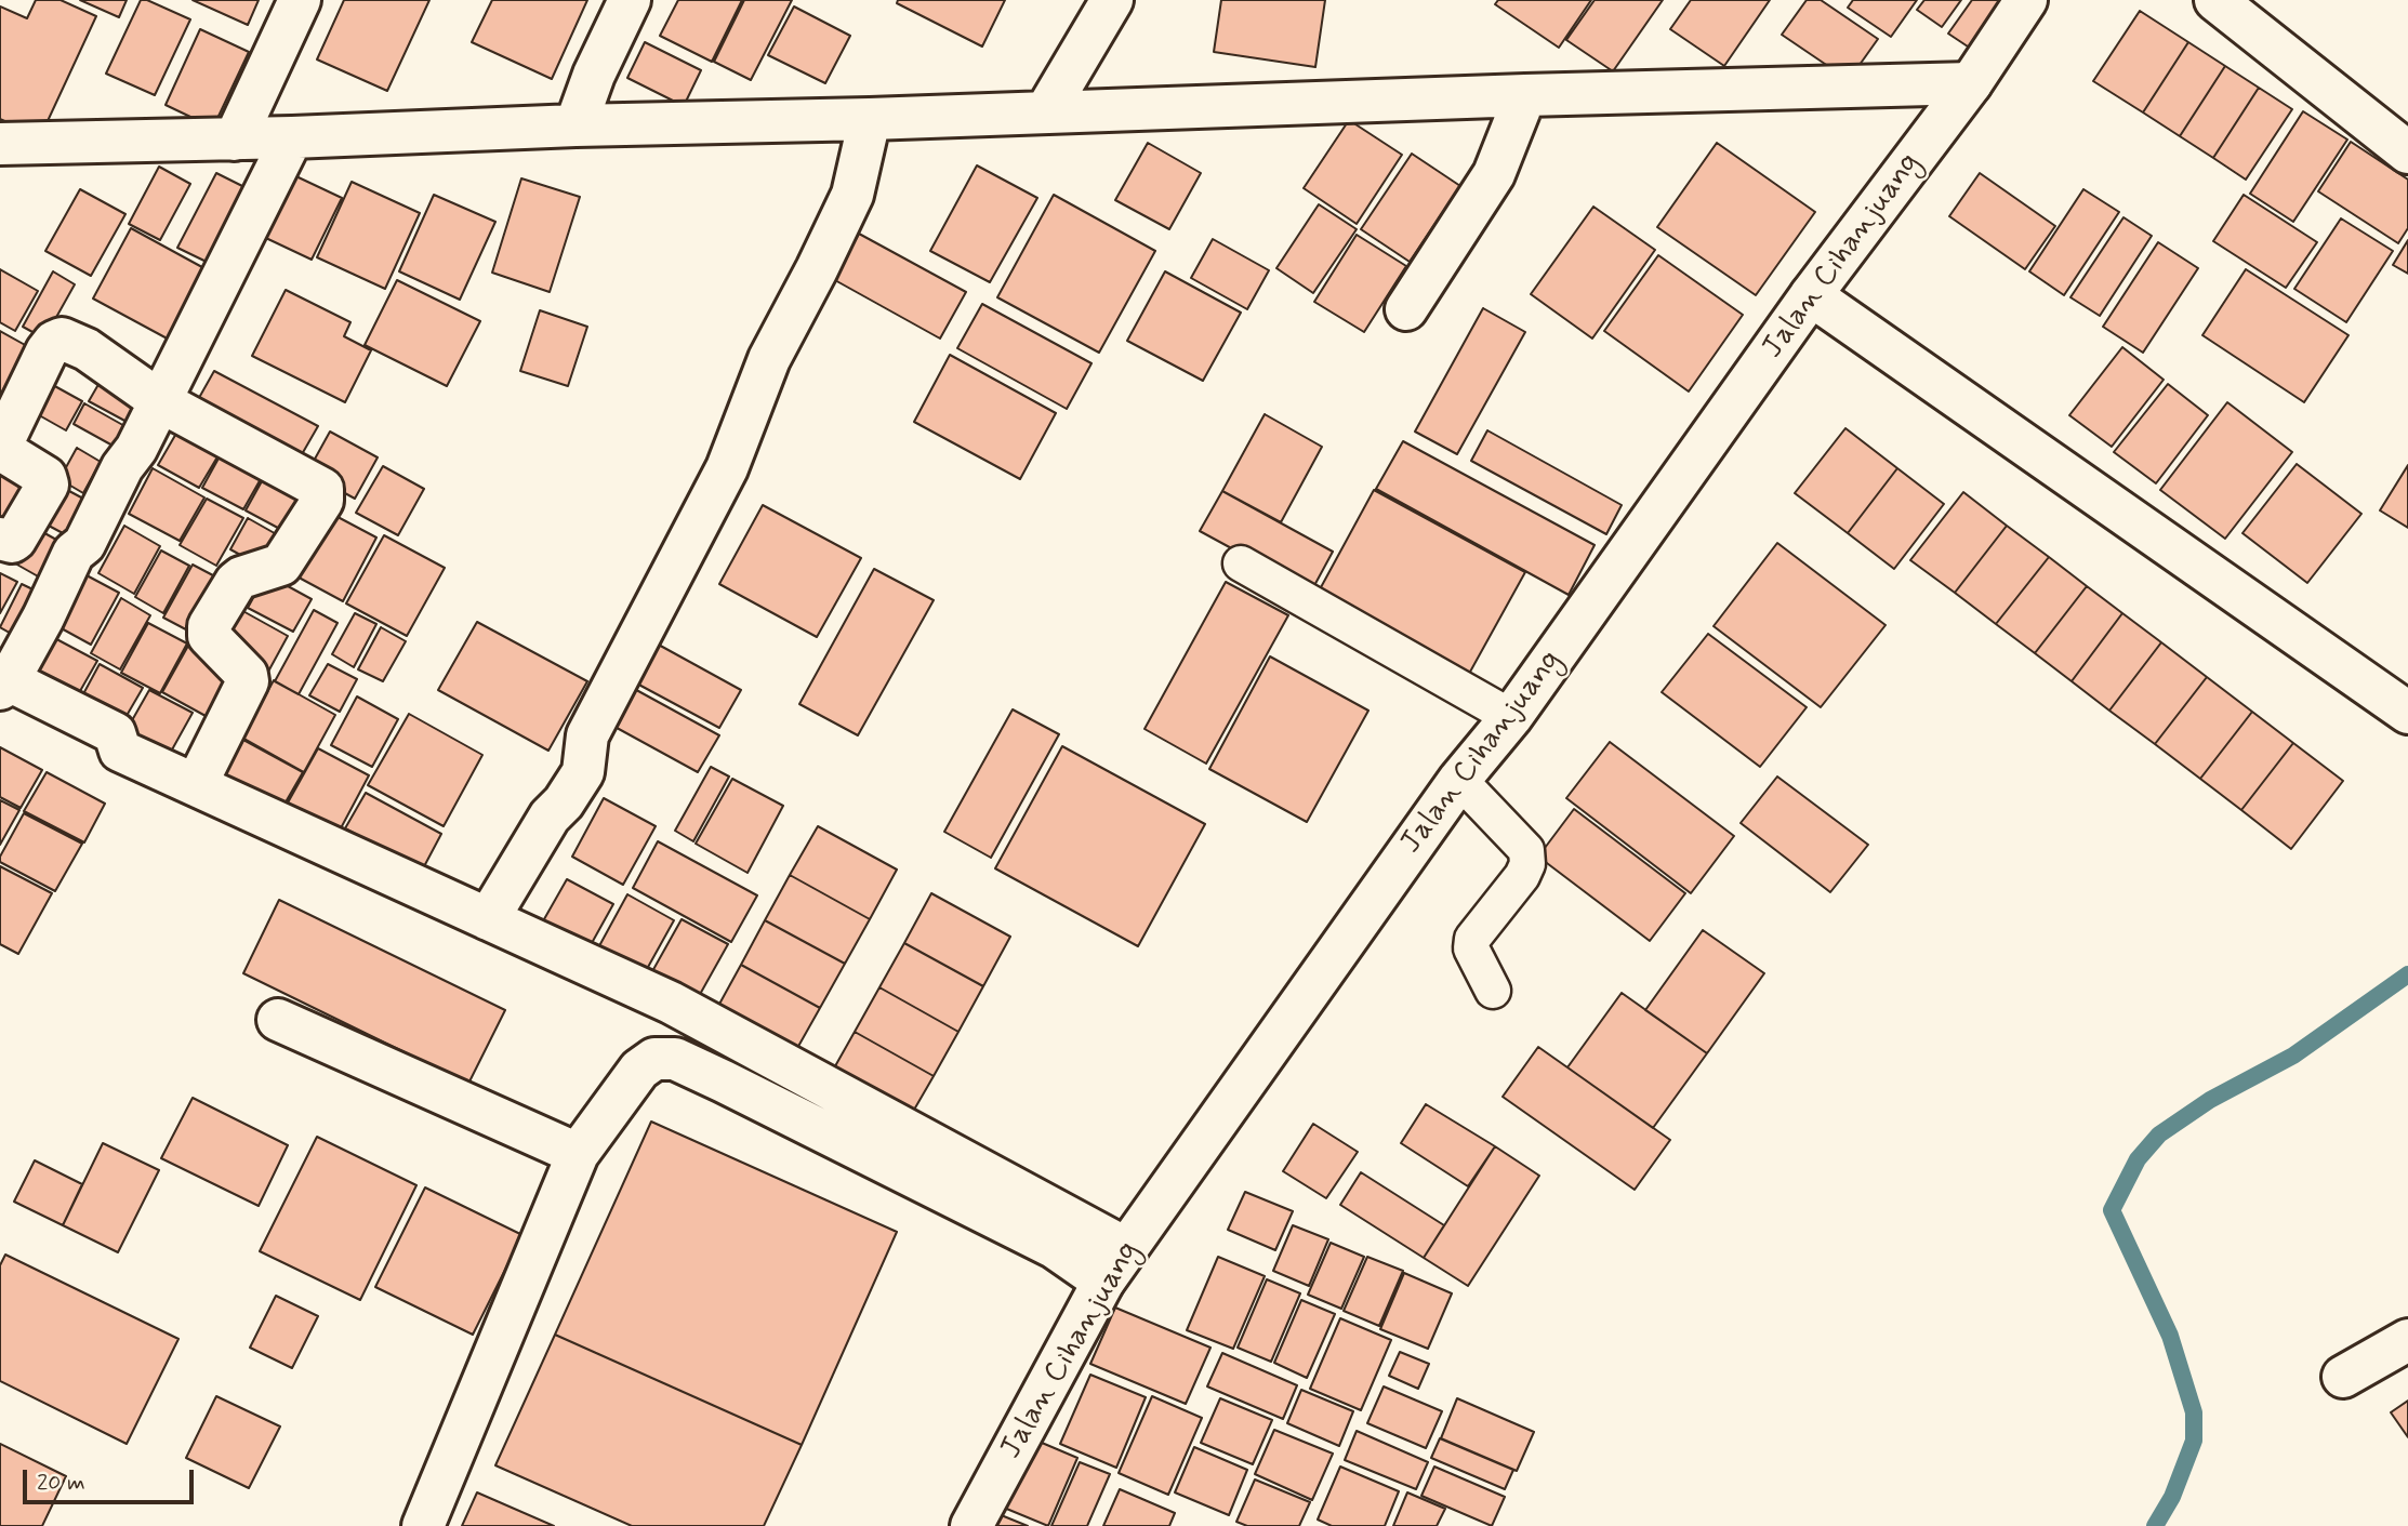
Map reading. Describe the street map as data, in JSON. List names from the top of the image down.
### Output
{
  "streets": {
    "street": ["Jalan Cihanjuang"]
  },
  "scale_bar": "20 m"
}
